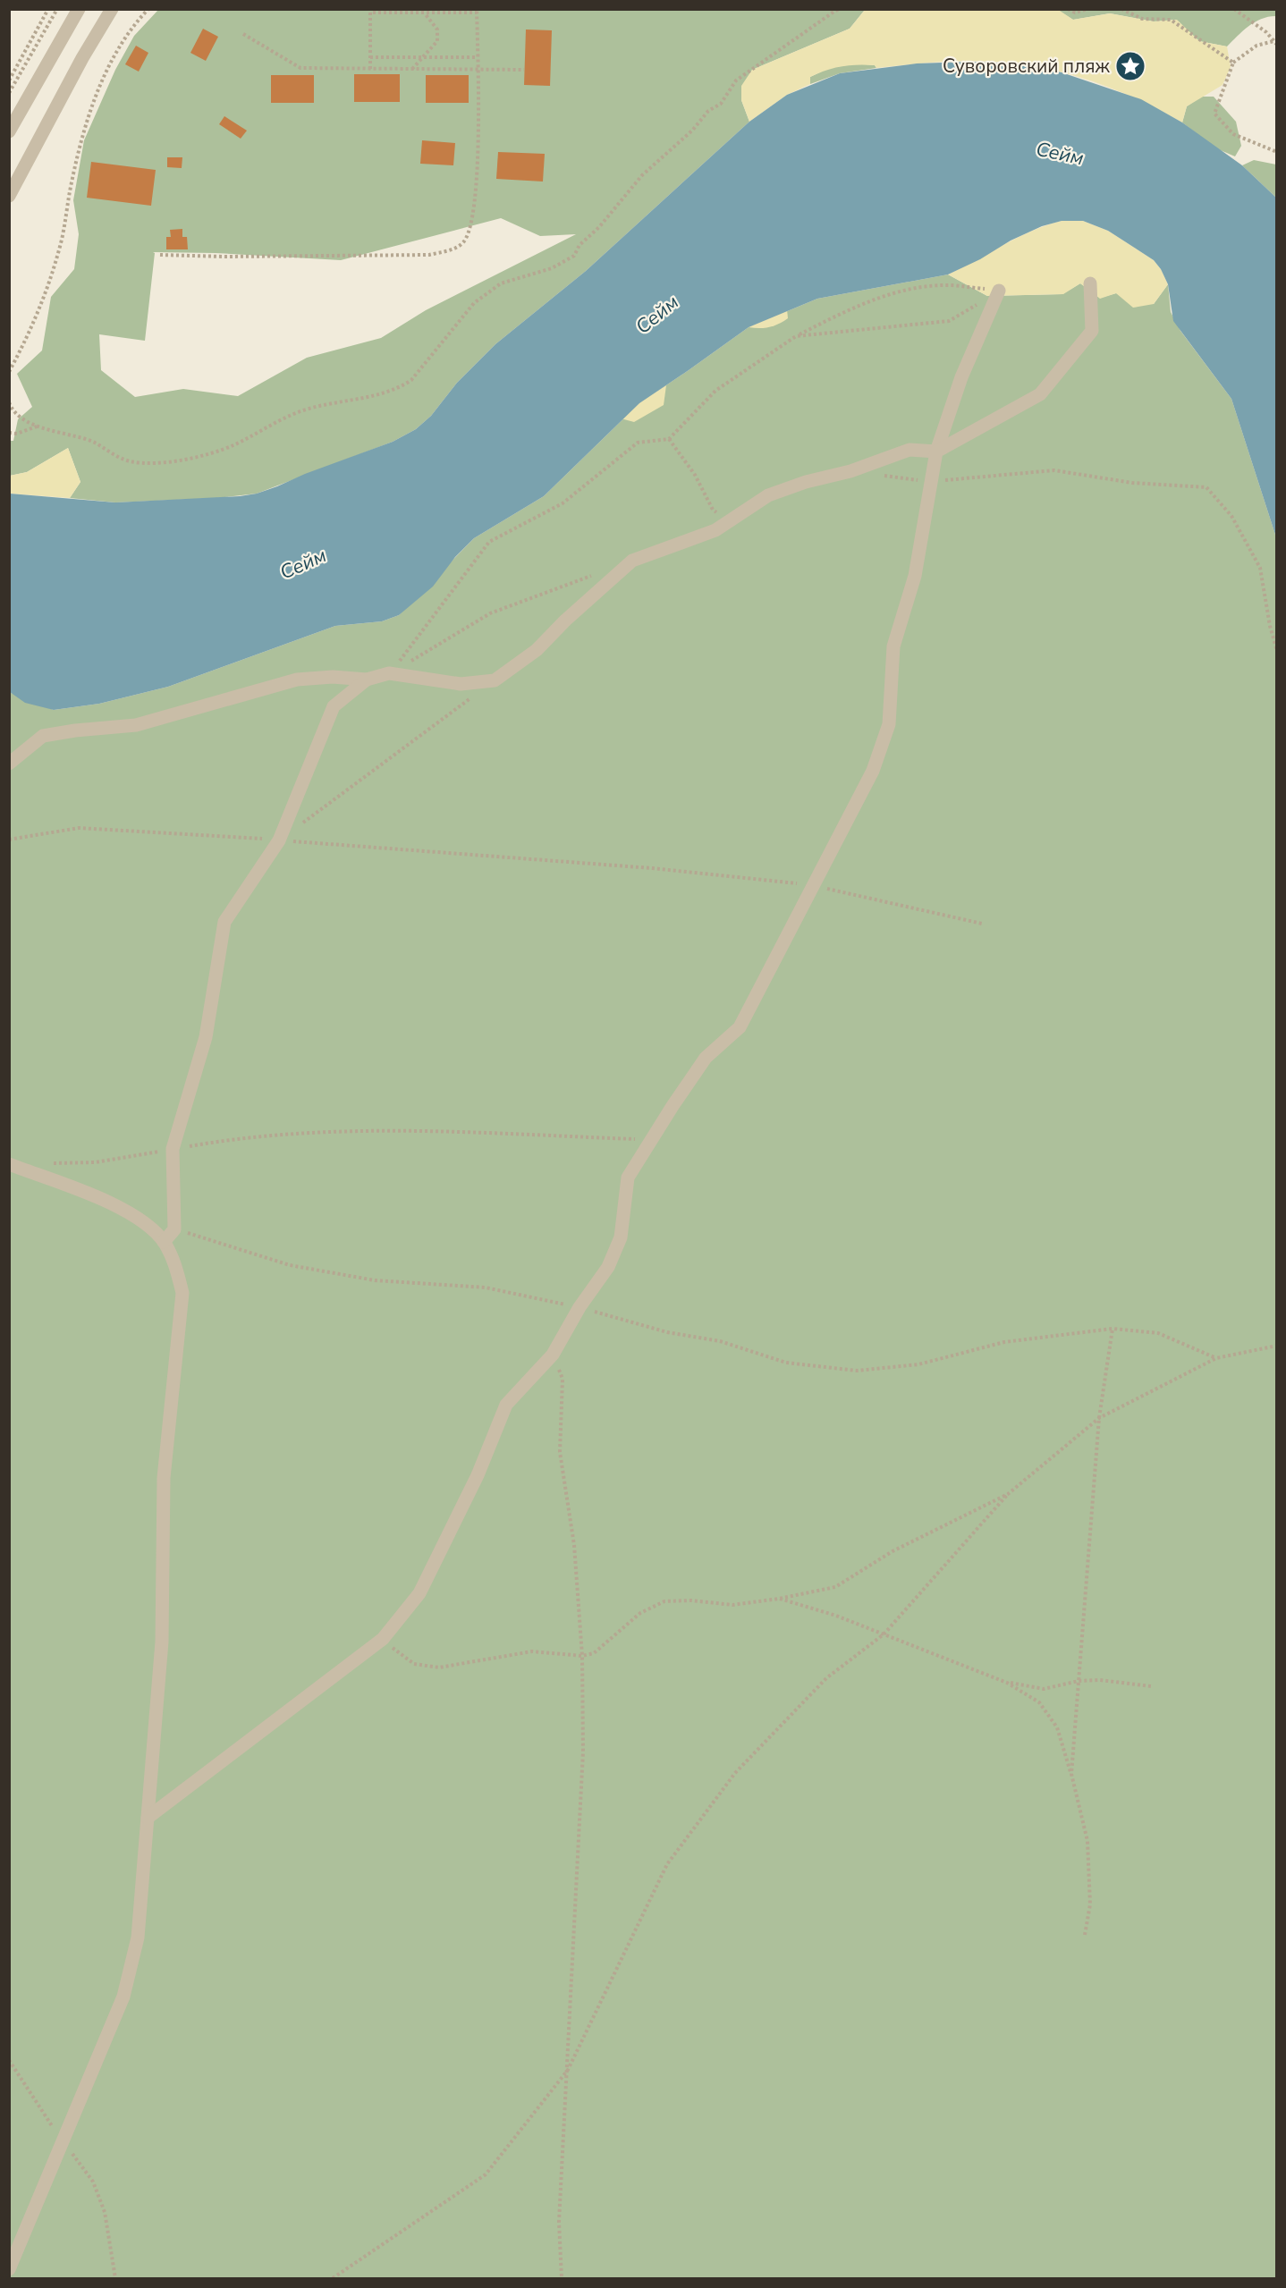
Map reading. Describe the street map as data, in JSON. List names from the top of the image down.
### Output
{
  "water": ["Сейм"],
  "places": {
    "place": ["Суворовский пляж"]
  }
}
